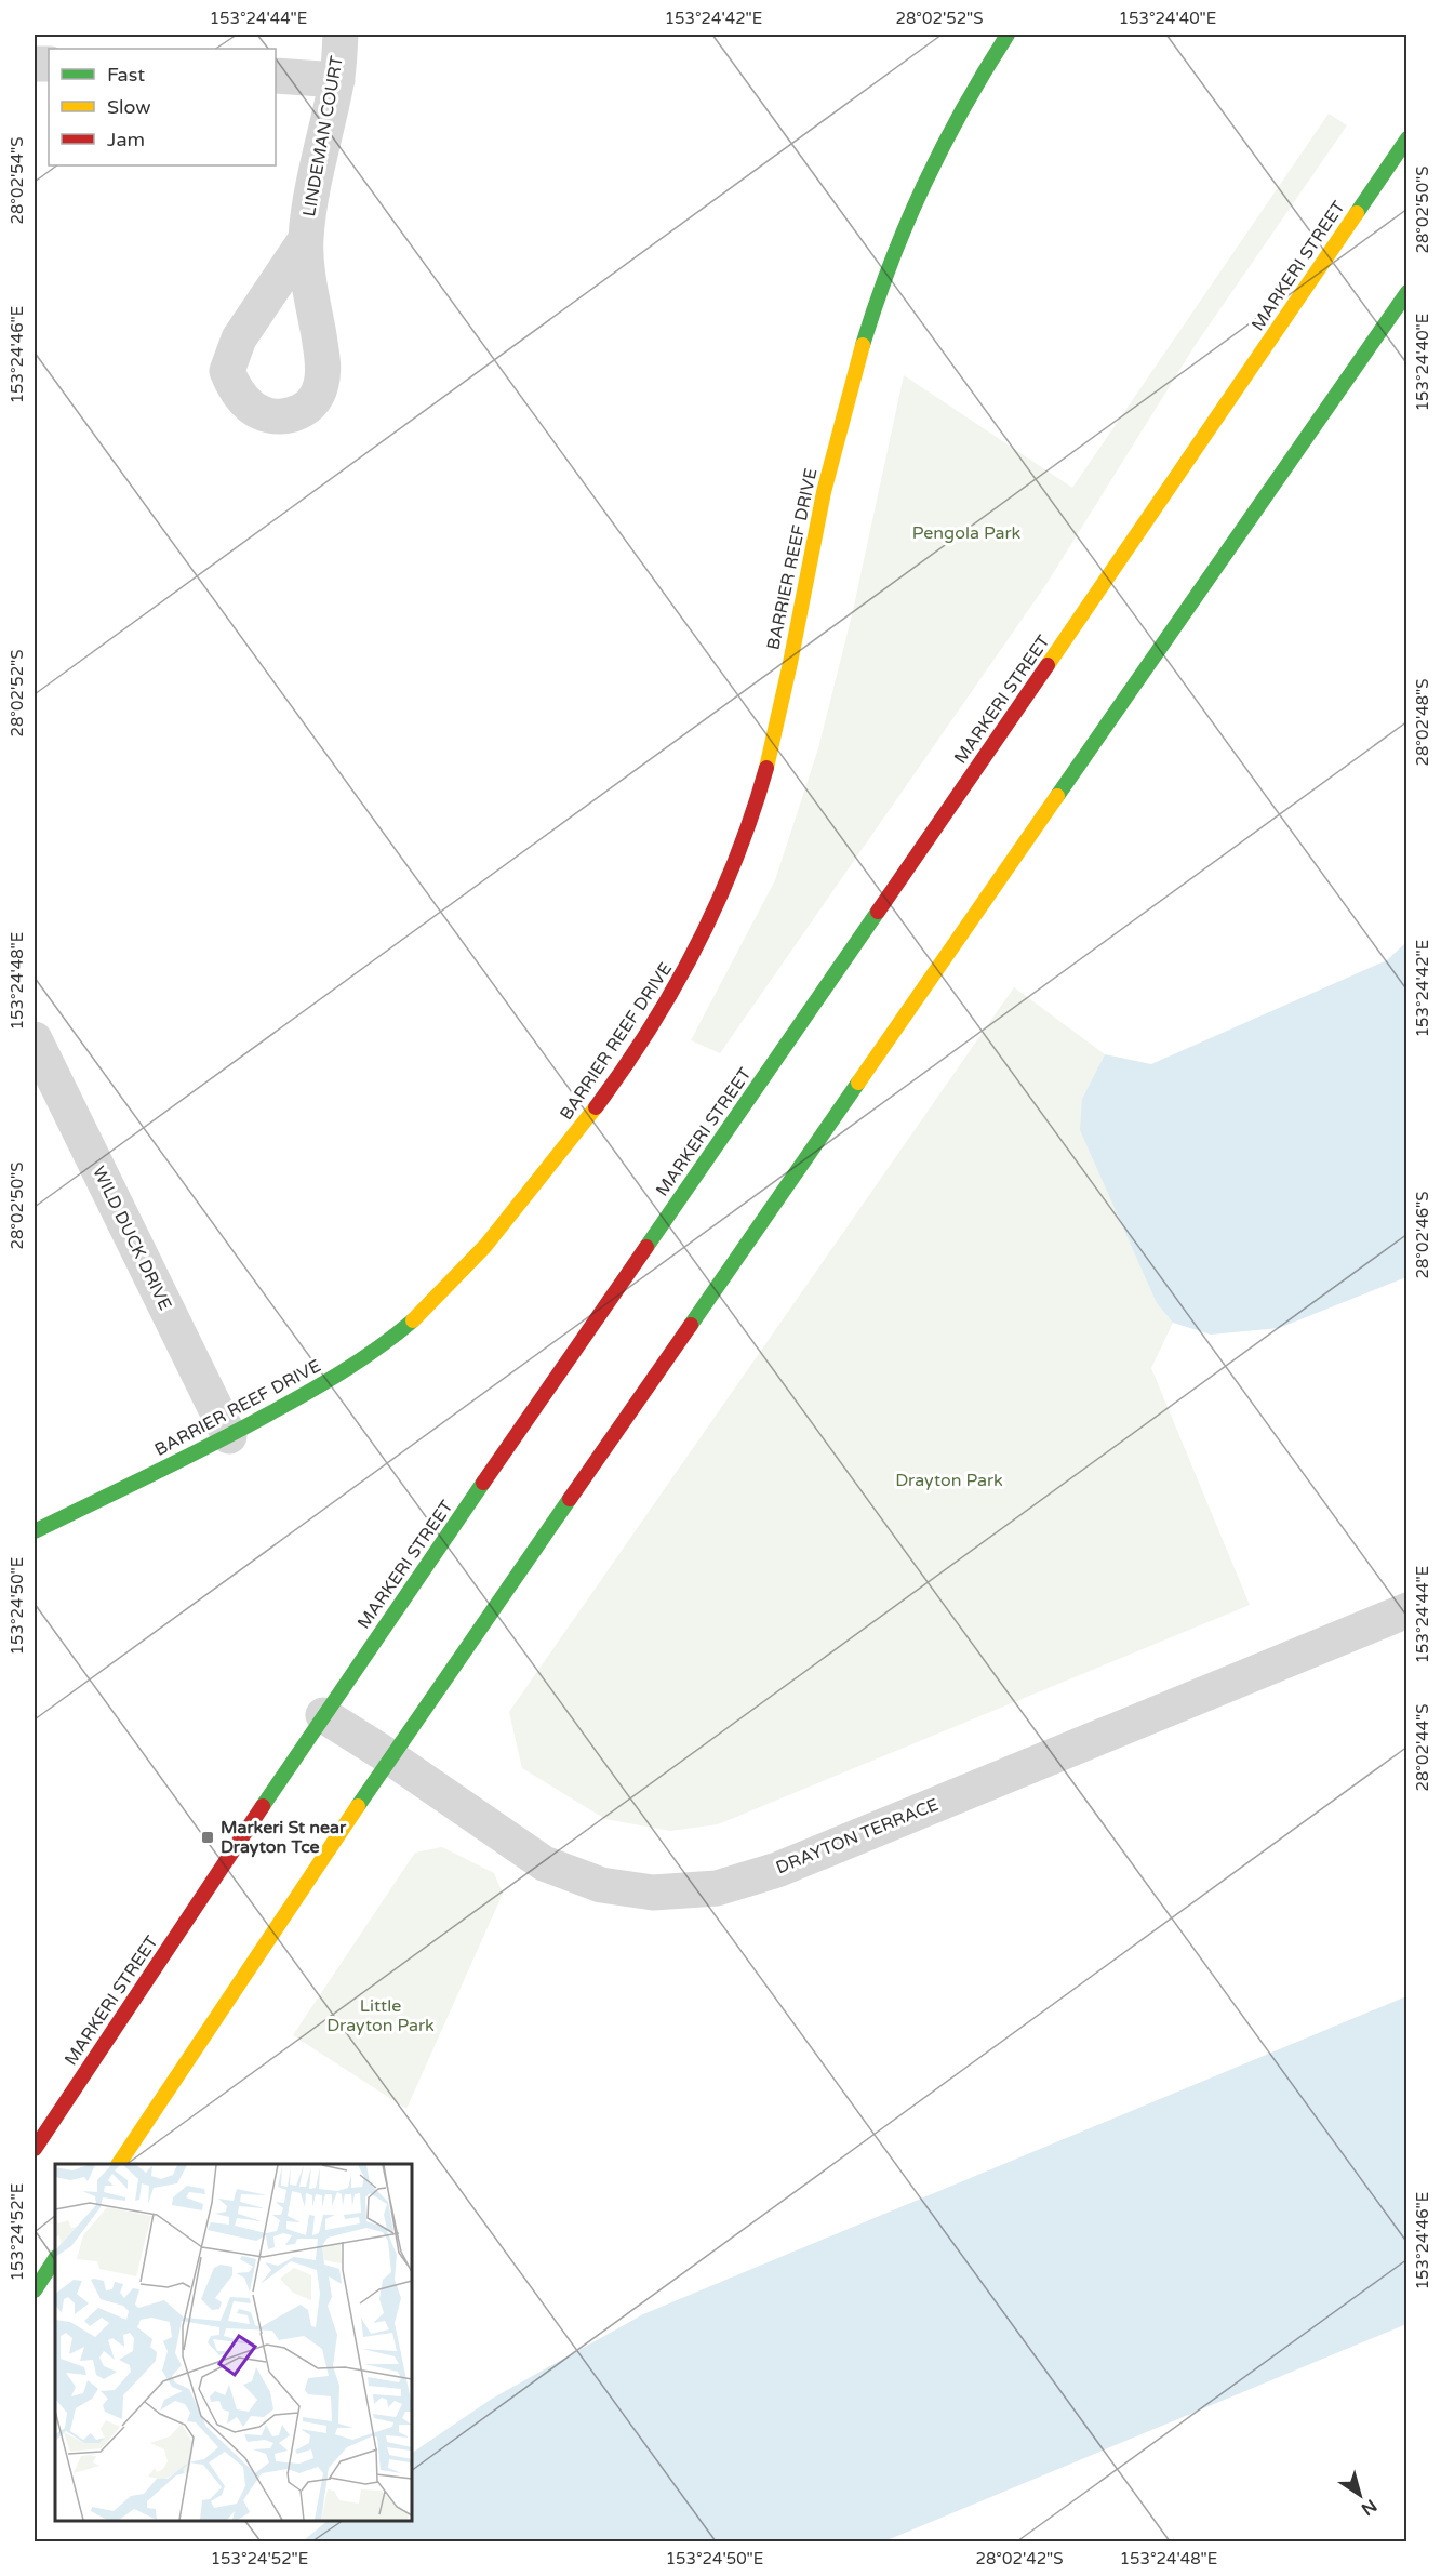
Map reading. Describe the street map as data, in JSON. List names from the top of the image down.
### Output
{
  "streets": {
    "main road": ["MARKERI STREET", "BARRIER REEF DRIVE"],
    "street": ["LINDEMAN COURT", "WILD DUCK DRIVE", "DRAYTON TERRACE"]
  },
  "crossings": [
    ["MARKERI STREET", "DRAYTON TERRACE"],
    ["BARRIER REEF DRIVE", "WILD DUCK DRIVE"]
  ],
  "parks": ["Pengola Park", "Drayton Park", "Little Drayton Park"],
  "places": {
    "transit": ["Markeri St near Drayton Tce"]
  },
  "legend": ["Fast", "Slow", "Jam"],
  "north": "bottom right",
  "coordinates": [
    "153°24'44\"E",
    "153°24'42\"E",
    "28°02'52\"S",
    "153°24'40\"E",
    "28°02'54\"S",
    "28°02'50\"S",
    "153°24'46\"E",
    "28°02'48\"S",
    "153°24'48\"E",
    "28°02'46\"S",
    "153°24'50\"E",
    "28°02'44\"S",
    "153°24'52\"E",
    "28°02'42\"S"
  ]
}
